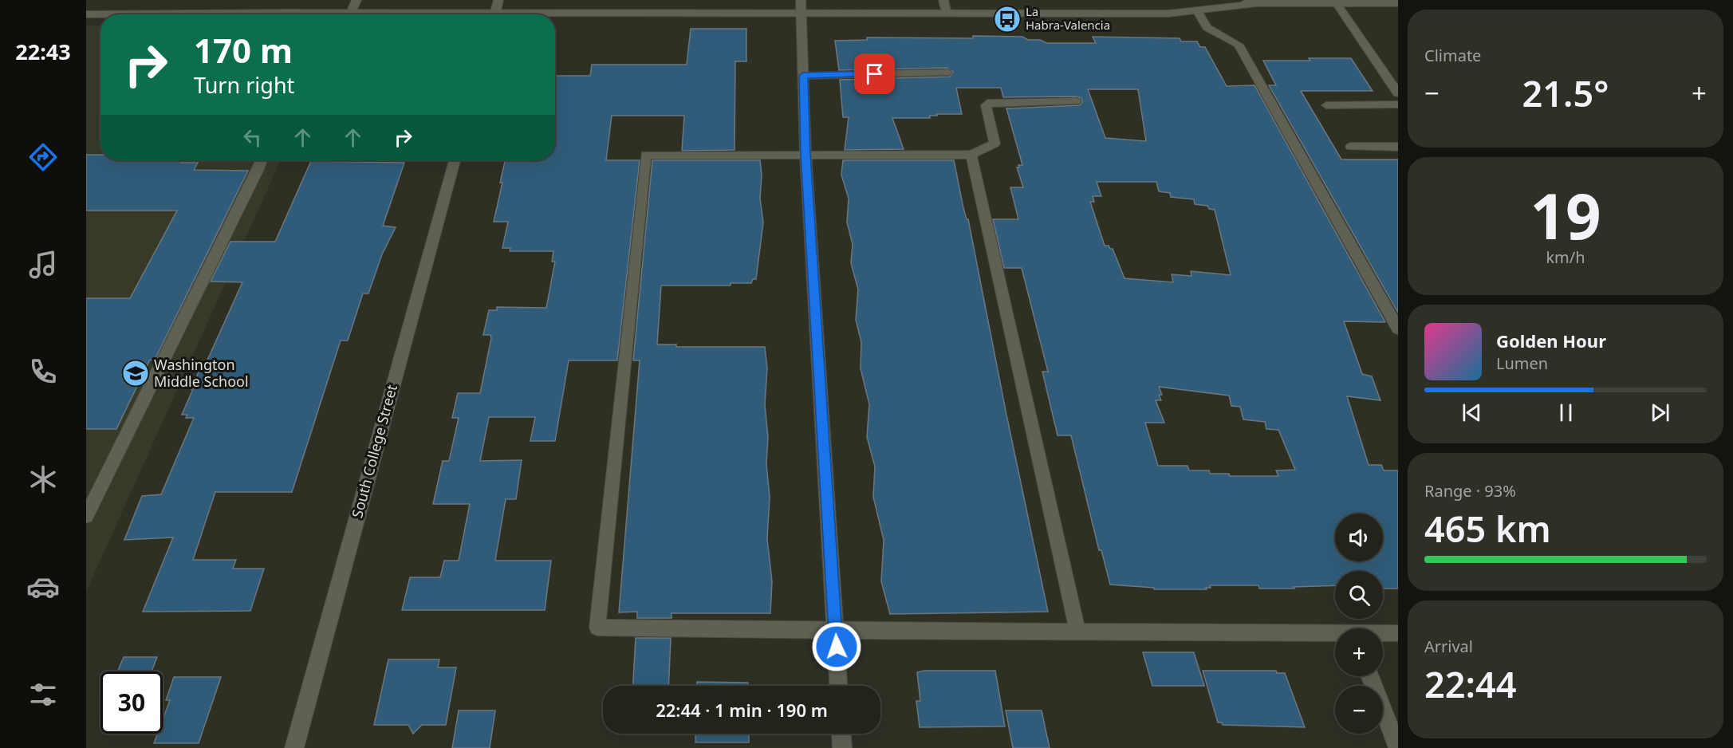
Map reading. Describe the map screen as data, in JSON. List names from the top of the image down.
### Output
{
  "streets": {
    "main road": ["South College Street"]
  },
  "places": {
    "bus stop": ["La Habra-Valencia"],
    "school or university": ["Washington Middle School"]
  },
  "page": {
    "tabs": "22:43",
    "tile": [
      "Climate",
      ["19", "km/h"],
      ["Range · 93%", "465 km"],
      ["Arrival", "22:44"]
    ],
    "turn": ["170 m", "Turn right"],
    "heat": ["−", "21.5°", "+"],
    "song": ["Golden Hour", "Lumen"],
    "map_buttons": ["+", "−"],
    "limit": "30",
    "trip": "22:44 · 1 min · 190 m"
  }
}
